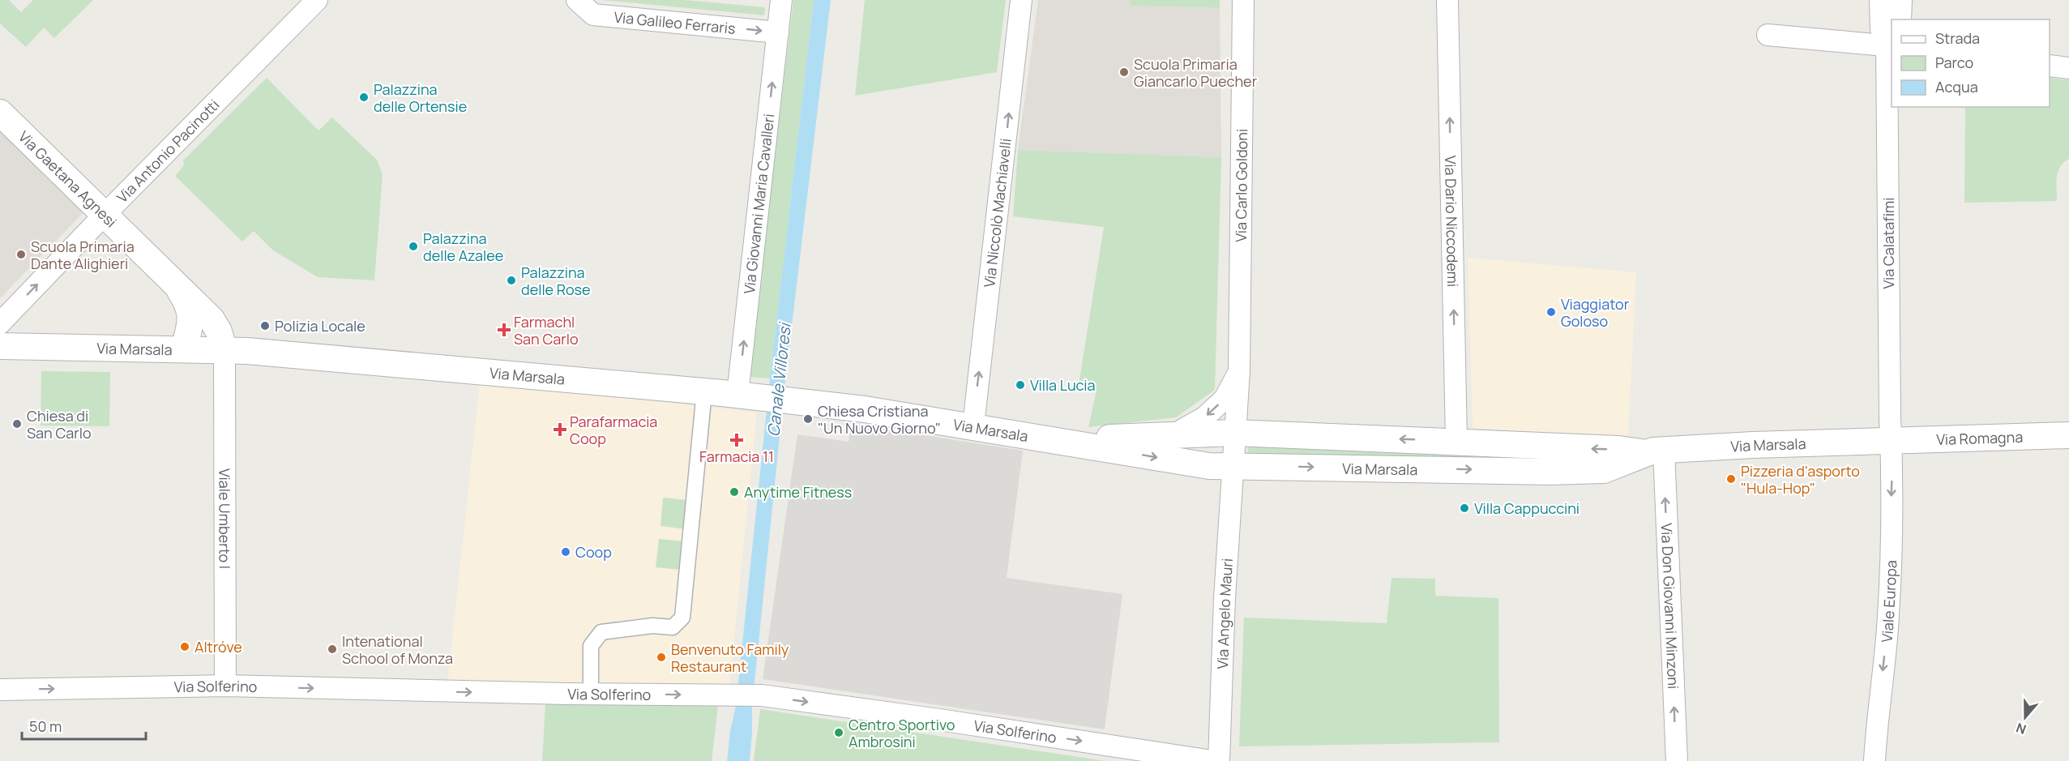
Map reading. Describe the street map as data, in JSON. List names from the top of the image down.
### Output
{
  "streets": {
    "street": [
      "Via Galileo Ferraris",
      "Via Antonio Pacinotti",
      "Via Gaetana Agnesi",
      "Via Carlo Goldoni",
      "Via Giovanni Maria Cavalleri",
      "Via Niccolò Machiavelli",
      "Via Dario Niccodemi",
      "Via Calatafimi",
      "Via Marsala",
      "Via Romagna",
      "Viale Umberto I",
      "Viale Europa",
      "Via Don Giovanni Minzoni",
      "Via Angelo Mauri",
      "Via Solferino"
    ]
  },
  "crossings": [
    ["Via Galileo Ferraris", "Via Giovanni Maria Cavalleri"],
    ["Via Antonio Pacinotti", "Via Gaetana Agnesi"],
    ["Via Gaetana Agnesi", "Via Marsala"],
    ["Via Gaetana Agnesi", "Viale Umberto I"],
    ["Via Carlo Goldoni", "Via Marsala"],
    ["Via Carlo Goldoni", "Via Angelo Mauri"],
    ["Via Giovanni Maria Cavalleri", "Via Marsala"],
    ["Via Niccolò Machiavelli", "Via Marsala"],
    ["Via Dario Niccodemi", "Via Marsala"],
    ["Via Calatafimi", "Via Marsala"],
    ["Via Calatafimi", "Via Romagna"],
    ["Via Calatafimi", "Viale Europa"],
    ["Via Marsala", "Via Romagna"],
    ["Via Marsala", "Viale Umberto I"],
    ["Via Marsala", "Viale Europa"],
    ["Via Marsala", "Via Don Giovanni Minzoni"],
    ["Via Marsala", "Via Angelo Mauri"],
    ["Via Romagna", "Viale Europa"],
    ["Viale Umberto I", "Via Solferino"]
  ],
  "one_way": [
    "Via Galileo Ferraris",
    "Via Giovanni Maria Cavalleri",
    "Via Niccolò Machiavelli",
    "Via Dario Niccodemi",
    "Viale Europa",
    "Via Don Giovanni Minzoni",
    "Via Solferino"
  ],
  "water": ["Canale Villoresi"],
  "places": {
    "other": [
      "Scuola Primaria Giancarlo Puecher",
      "Palazzina delle Ortensie",
      "Palazzina delle Azalee",
      "Scuola Primaria Dante Alighieri",
      "Palazzina delle Rose",
      "Viaggiator Goloso",
      "Polizia Locale",
      "Villa Lucia",
      "Chiesa Cristiana \"Un Nuovo Giorno\"",
      "Chiesa di San Carlo",
      "Pizzeria d'asporto \"Hula-Hop\"",
      "Anytime Fitness",
      "Villa Cappuccini",
      "Coop",
      "Altróve",
      "Intenational School of Monza",
      "Benvenuto Family Restaurant",
      "Centro Sportivo Ambrosini"
    ],
    "health": ["Farmachl San Carlo", "Parafarmacia Coop", "Farmacia 11"]
  },
  "legend": ["Strada", "Parco", "Acqua"],
  "scale_bar": "50 m",
  "north": "bottom"
}
